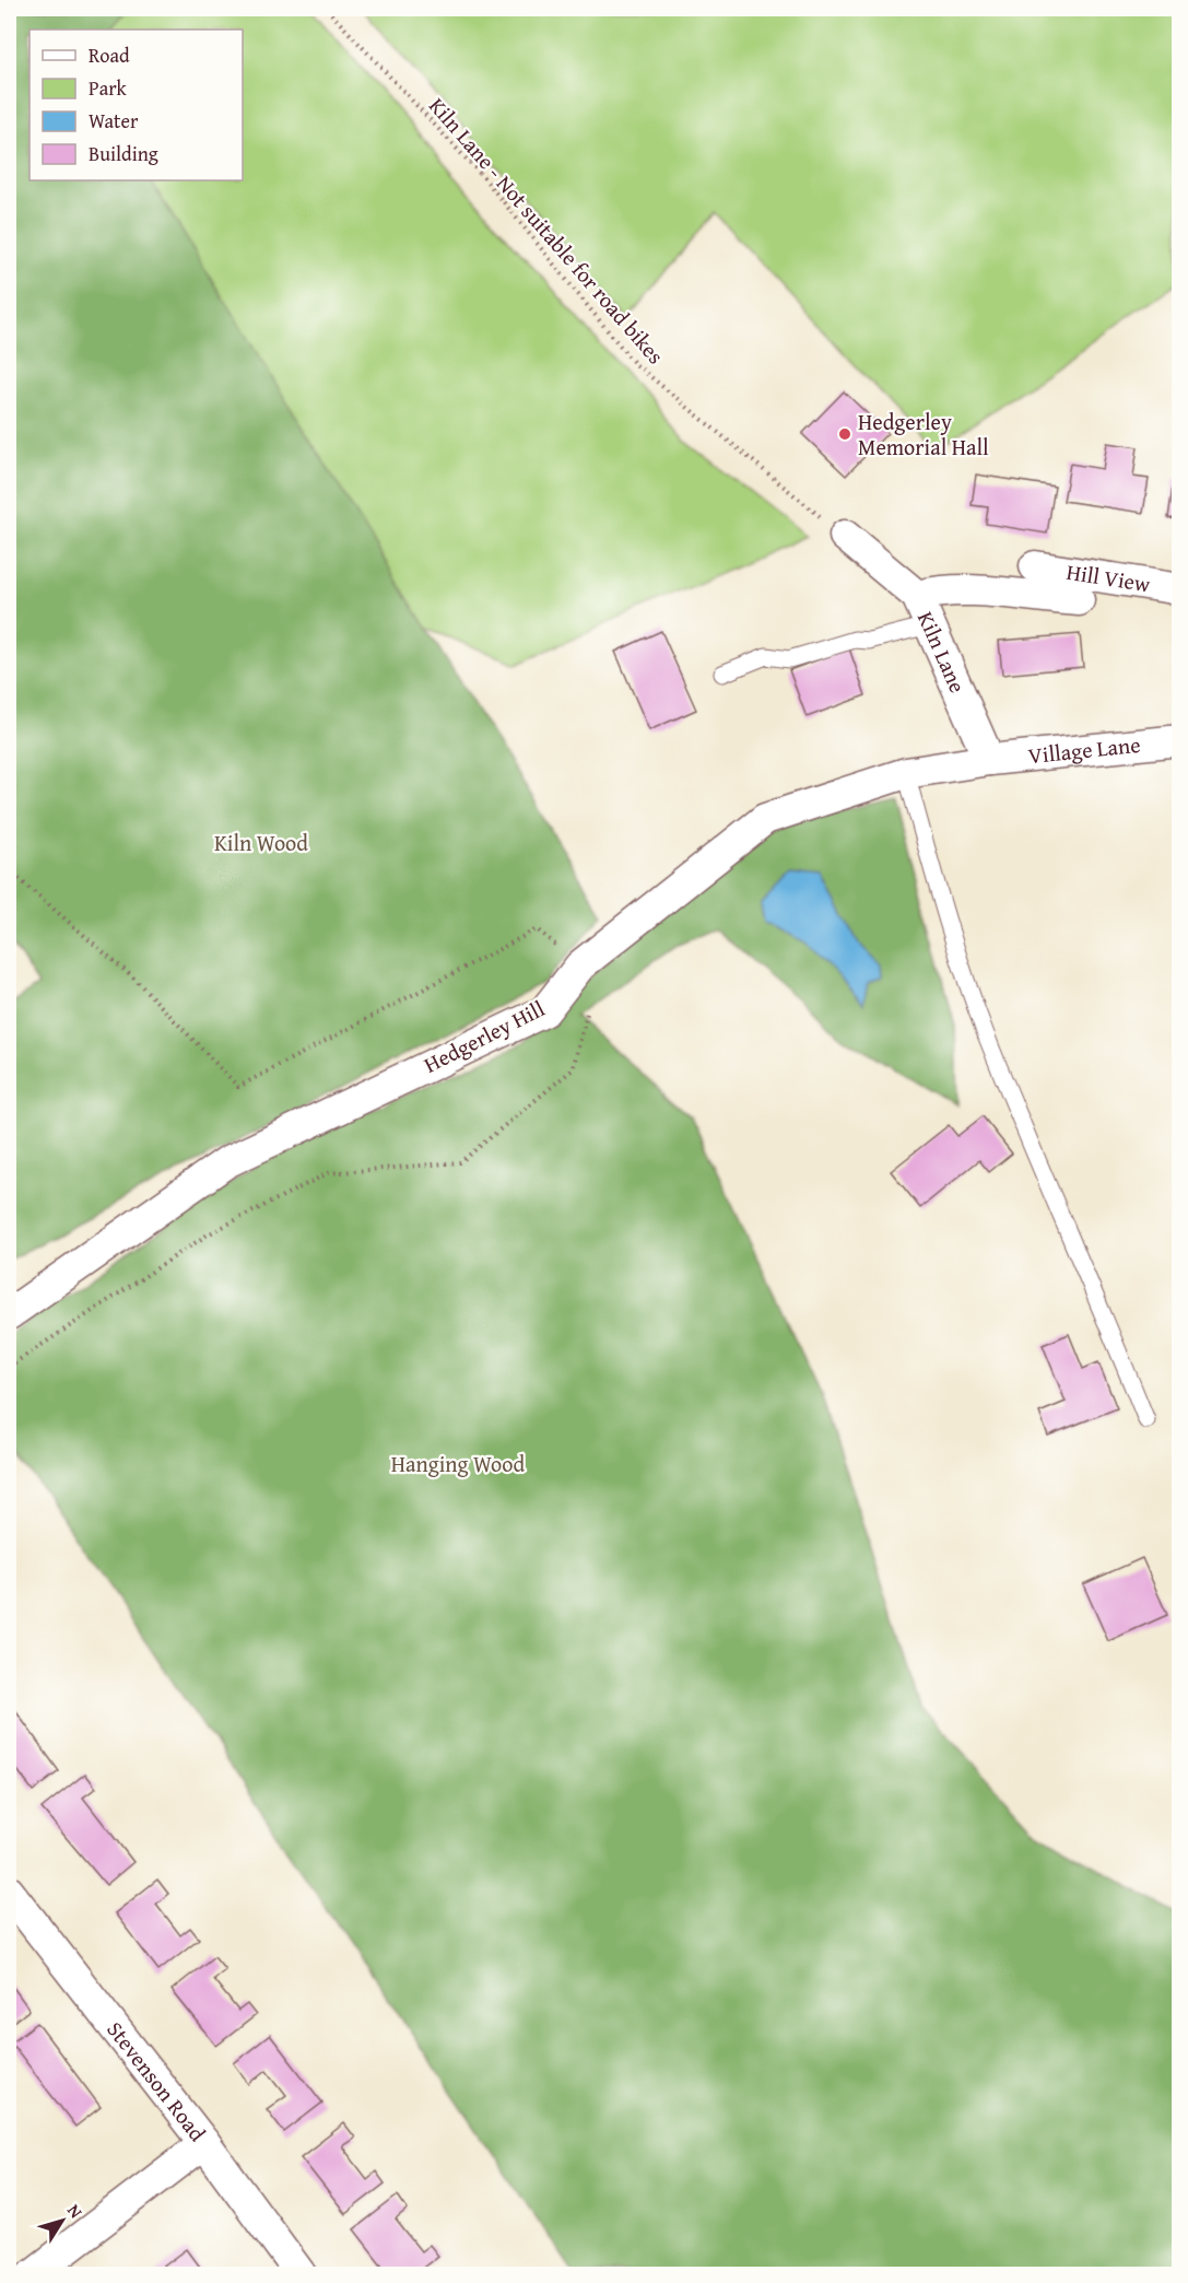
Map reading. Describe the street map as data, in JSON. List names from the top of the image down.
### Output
{
  "streets": {
    "street": [
      "Hill View",
      "Kiln Lane",
      "Village Lane",
      "Hedgerley Hill",
      "Stevenson Road"
    ],
    "path": ["Kiln Lane - Not suitable for road bikes"]
  },
  "crossings": [
    ["Kiln Lane - Not suitable for road bikes", "Kiln Lane"],
    ["Kiln Lane", "Village Lane"],
    ["Kiln Lane", "Hedgerley Hill"],
    ["Village Lane", "Hedgerley Hill"]
  ],
  "parks": ["Kiln Wood", "Hanging Wood"],
  "places": ["Hedgerley Memorial Hall"],
  "legend": [
    "Road",
    "Park",
    "Water",
    "Building"
  ],
  "north": "top right"
}
